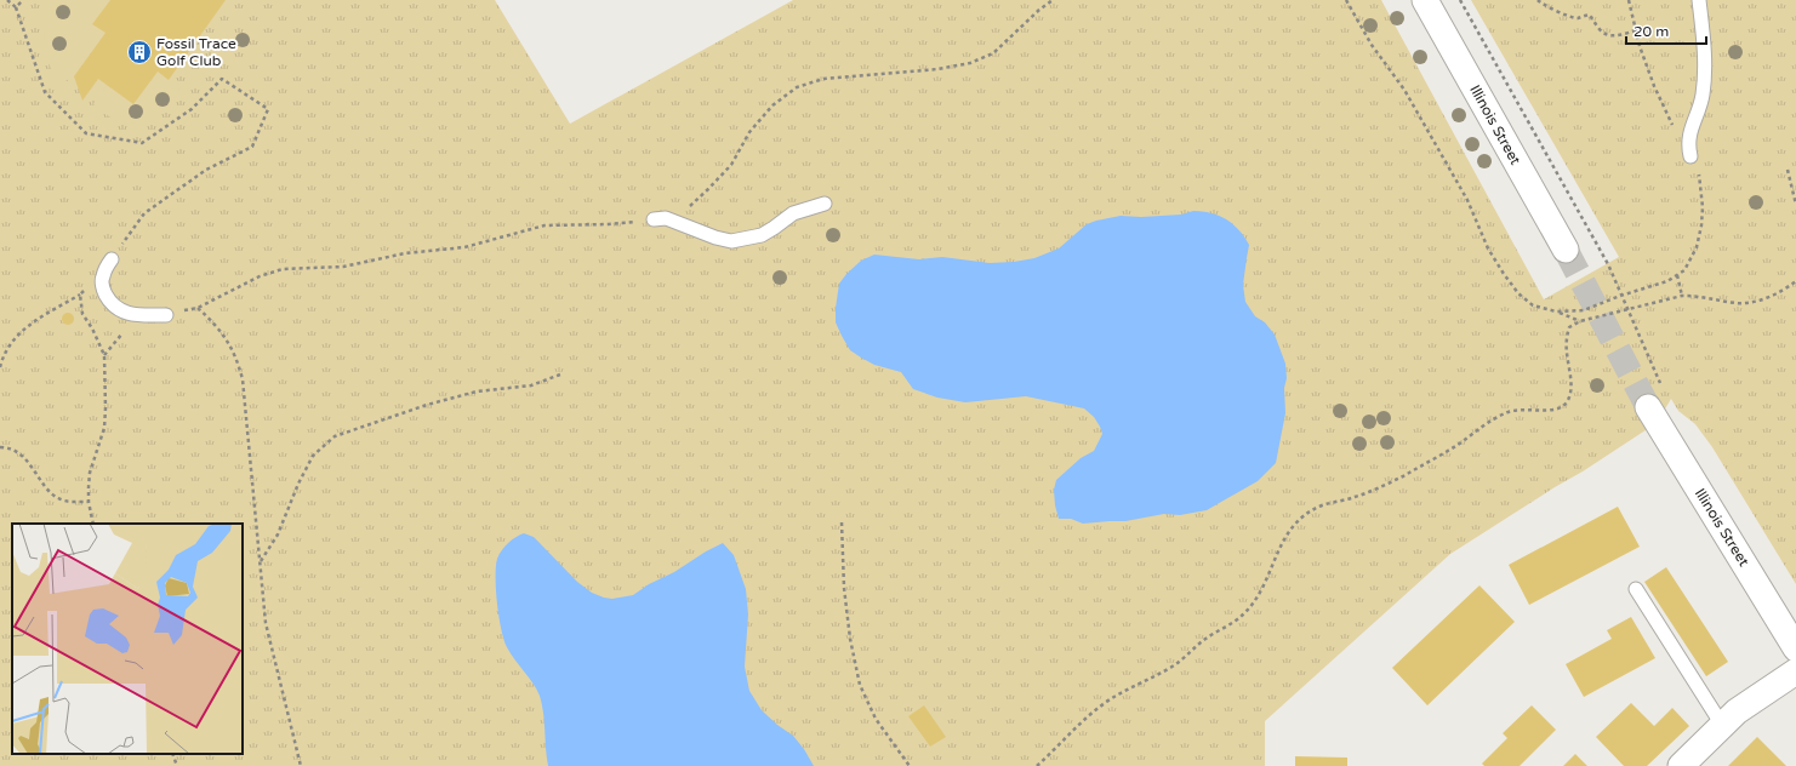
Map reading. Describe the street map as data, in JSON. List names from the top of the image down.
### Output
{
  "streets": {
    "street": ["Illinois Street"]
  },
  "places": {
    "building": ["Fossil Trace Golf Club"]
  },
  "scale_bar": "20 m"
}
